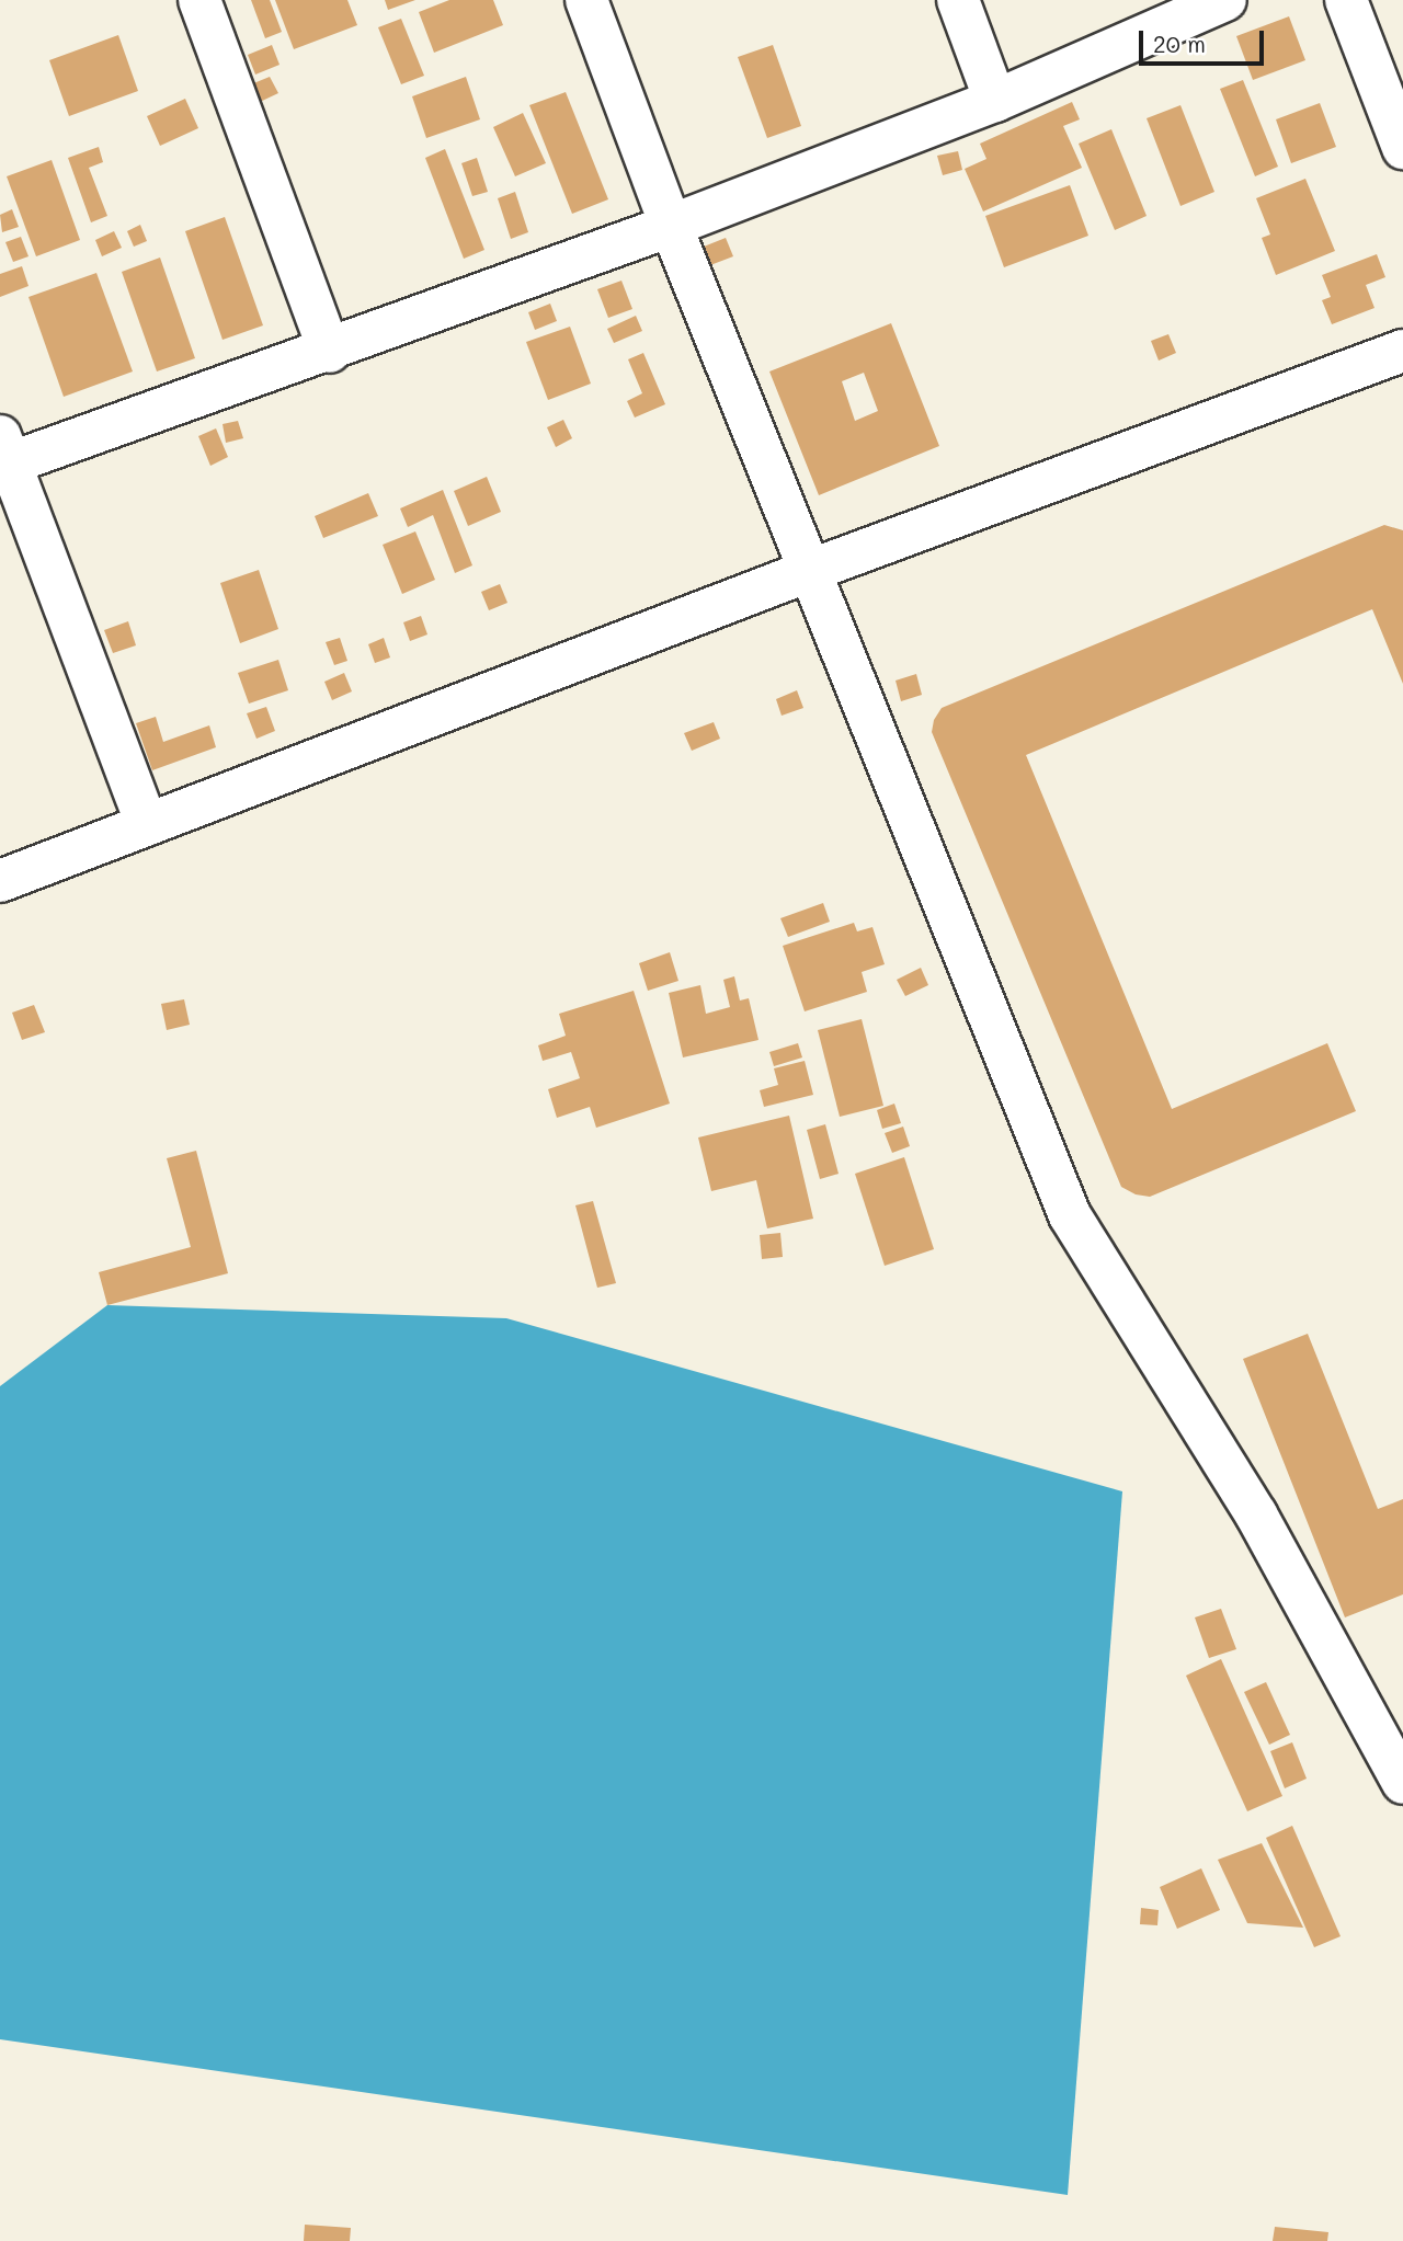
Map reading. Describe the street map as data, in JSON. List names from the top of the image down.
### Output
{
  "scale_bar": "20 m"
}
